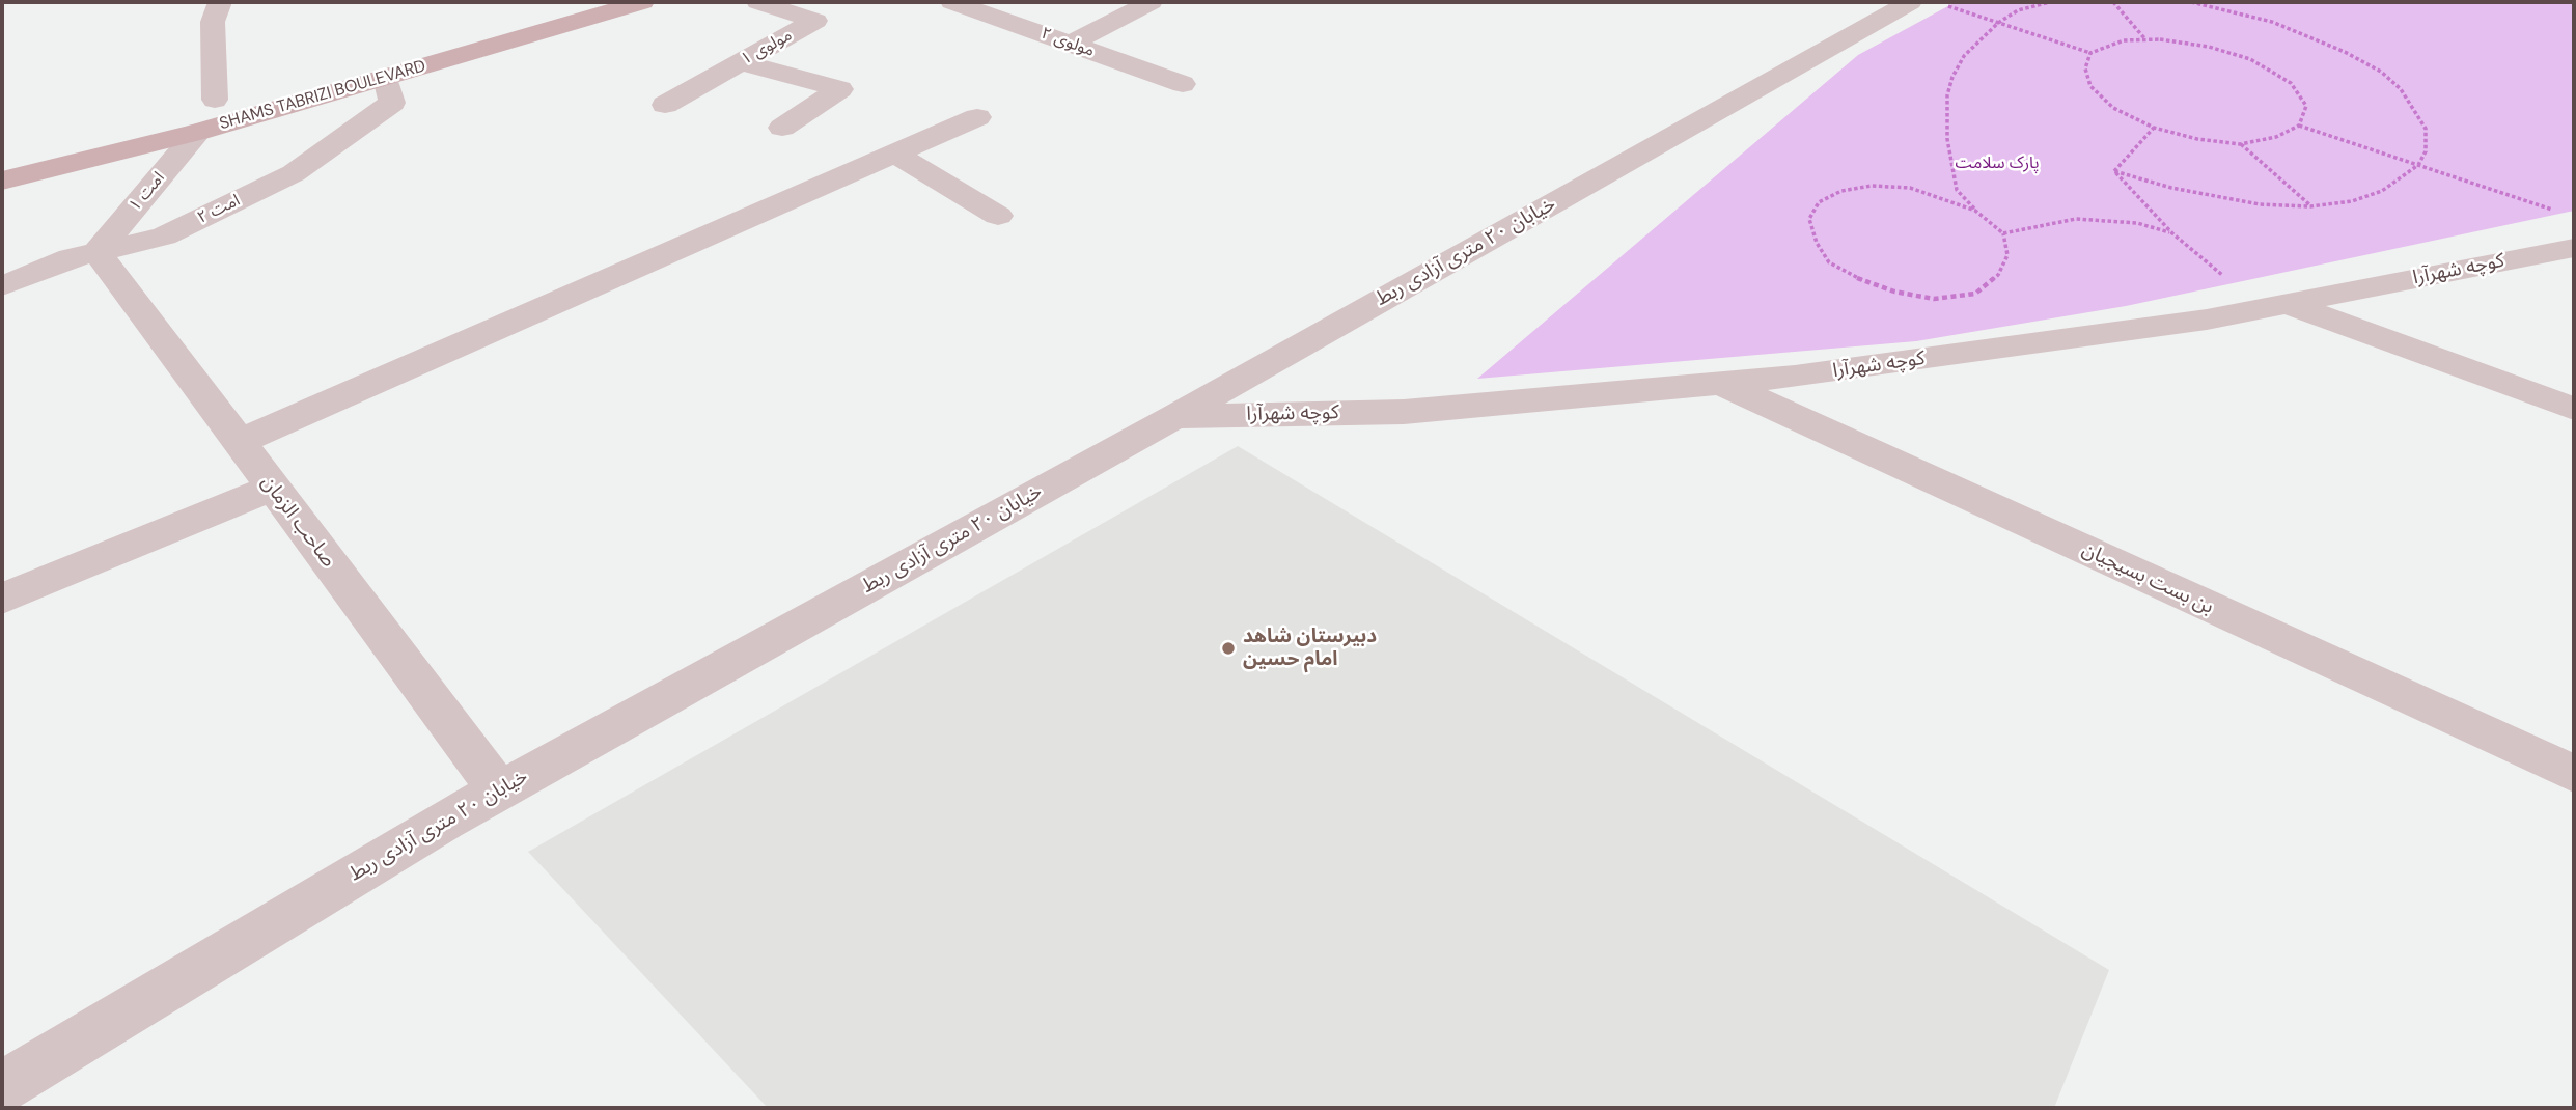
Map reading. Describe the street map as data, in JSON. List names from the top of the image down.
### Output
{
  "streets": {
    "main road": ["SHAMS TABRIZI BOULEVARD"],
    "street": [
      "مولوی ۲",
      "مولوی ۱",
      "امت ۱",
      "امت ۲",
      "خیابان ۲۰ متری آزادی ربط",
      "کوچه شهرآرا",
      "صاحب الزمان",
      "بن بست بسیجیان"
    ]
  },
  "crossings": [
    ["SHAMS TABRIZI BOULEVARD", "امت ۱"],
    ["SHAMS TABRIZI BOULEVARD", "امت ۲"],
    ["امت ۱", "امت ۲"],
    ["امت ۱", "صاحب الزمان"],
    ["امت ۲", "صاحب الزمان"],
    ["خیابان ۲۰ متری آزادی ربط", "کوچه شهرآرا"],
    ["خیابان ۲۰ متری آزادی ربط", "صاحب الزمان"],
    ["کوچه شهرآرا", "بن بست بسیجیان"]
  ],
  "parks": ["پارک سلامت"],
  "places": ["دبیرستان شاهد امام حسین"]
}
